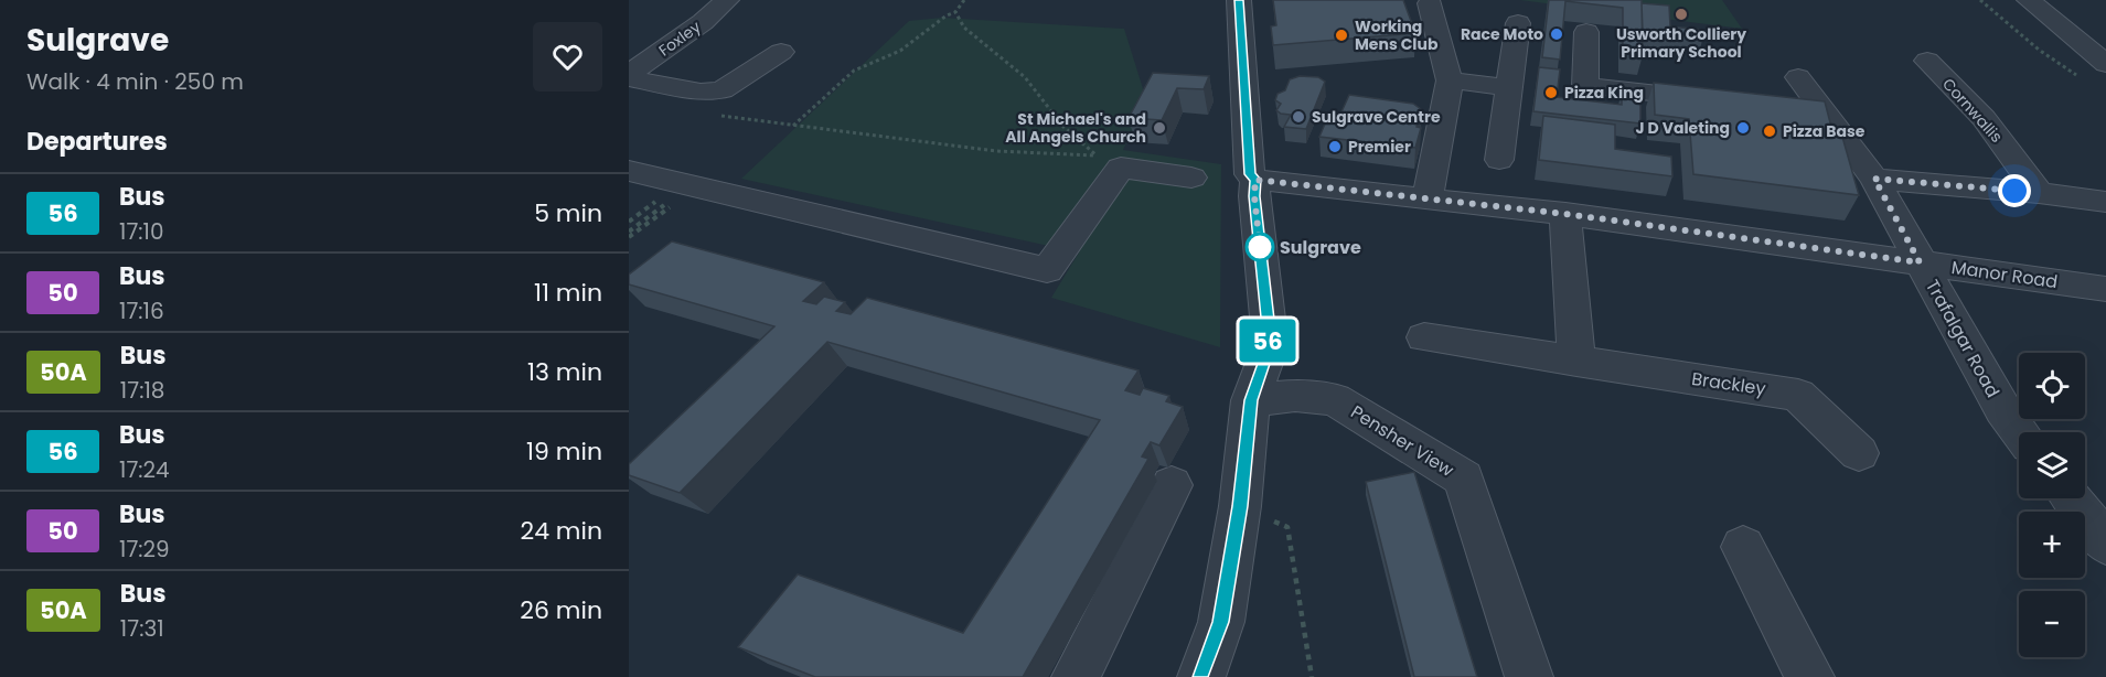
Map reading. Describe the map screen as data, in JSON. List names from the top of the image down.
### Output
{
  "streets": {
    "street": [
      "Foxley",
      "Cornwallis",
      "Manor Road",
      "Trafalgar Road",
      "Brackley",
      "Pensher View"
    ]
  },
  "crossings": [
    ["Manor Road", "Trafalgar Road"]
  ],
  "places": [
    "Usworth Colliery Primary School",
    "Race Moto",
    "Working Mens Club",
    "Pizza King",
    "Sulgrave Centre",
    "St Michael's and All Angels Church",
    "J D Valeting",
    "Pizza Base",
    "Premier",
    "Sulgrave"
  ],
  "lines": ["bus line 56"],
  "page": {
    "heading": [
      ["Sulgrave", "Walk · 4 min · 250 m"],
      "Departures"
    ],
    "on_map": "56",
    "list": [
      {
        "mark": "56",
        "name": "Bus",
        "note": "17:10",
        "value": "5 min"
      },
      {
        "mark": "50",
        "name": "Bus",
        "note": "17:16",
        "value": "11 min"
      },
      {
        "mark": "50A",
        "name": "Bus",
        "note": "17:18",
        "value": "13 min"
      },
      {
        "mark": "56",
        "name": "Bus",
        "note": "17:24",
        "value": "19 min"
      },
      {
        "mark": "50",
        "name": "Bus",
        "note": "17:29",
        "value": "24 min"
      },
      {
        "mark": "50A",
        "name": "Bus",
        "note": "17:31",
        "value": "26 min"
      }
    ],
    "map_buttons": ["+", "−"]
  }
}
